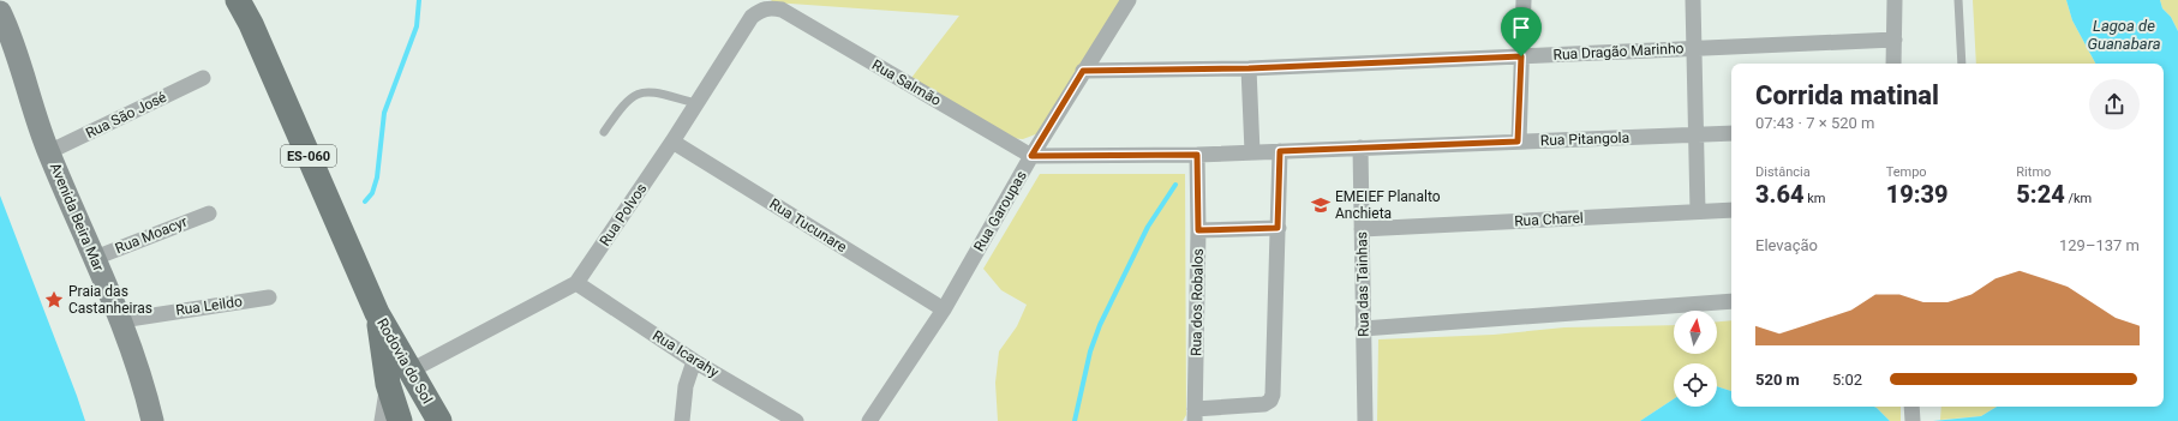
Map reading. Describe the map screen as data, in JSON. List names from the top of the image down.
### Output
{
  "streets": {
    "main road": ["ES-060", "Rodovia do Sol"],
    "street": [
      "Rua Dragão Marinho",
      "Rua Salmão",
      "Rua São José",
      "Rua Pitangola",
      "Rua Garoupas",
      "Rua Polvos",
      "Avenida Beira Mar",
      "Rua Charel",
      "Rua Tucunare",
      "Rua Moacyr",
      "Rua das Tainhas",
      "Rua dos Robalos",
      "Rua Leildo",
      "Rua Icarahy"
    ]
  },
  "crossings": [
    ["Rua Dragão Marinho", "Rua Garoupas"],
    ["Rua Salmão", "Rua Pitangola"],
    ["Rua Salmão", "Rua Garoupas"],
    ["Rua Salmão", "Rua Polvos"],
    ["Rua São José", "Avenida Beira Mar"],
    ["Rua Pitangola", "Rua Garoupas"],
    ["Rua Pitangola", "Rua das Tainhas"],
    ["Rua Pitangola", "Rua dos Robalos"],
    ["ES-060", "Rodovia do Sol"],
    ["Rua Garoupas", "Rua Tucunare"],
    ["Rua Polvos", "Rua Tucunare"],
    ["Rua Polvos", "Rua Icarahy"],
    ["Rua Polvos", "Rodovia do Sol"],
    ["Avenida Beira Mar", "Rua Moacyr"],
    ["Avenida Beira Mar", "Rua Leildo"],
    ["Rua Charel", "Rua das Tainhas"]
  ],
  "water": ["Lagoa de Guanabara"],
  "places": {
    "school or university": ["EMEIEF Planalto Anchieta"],
    "place": ["Praia das Castanheiras"]
  },
  "north": "top",
  "page": {
    "heading": ["Corrida matinal", "07:43 · 7 × 520 m"],
    "stats": [
      ["Distância", "3.64 km"],
      ["Tempo", "19:39"],
      ["Ritmo", "5:24 /km"]
    ],
    "chart": ["Elevação", "129–137 m"],
    "list": [
      {
        "name": "520 m",
        "note": "5:02"
      }
    ]
  }
}
